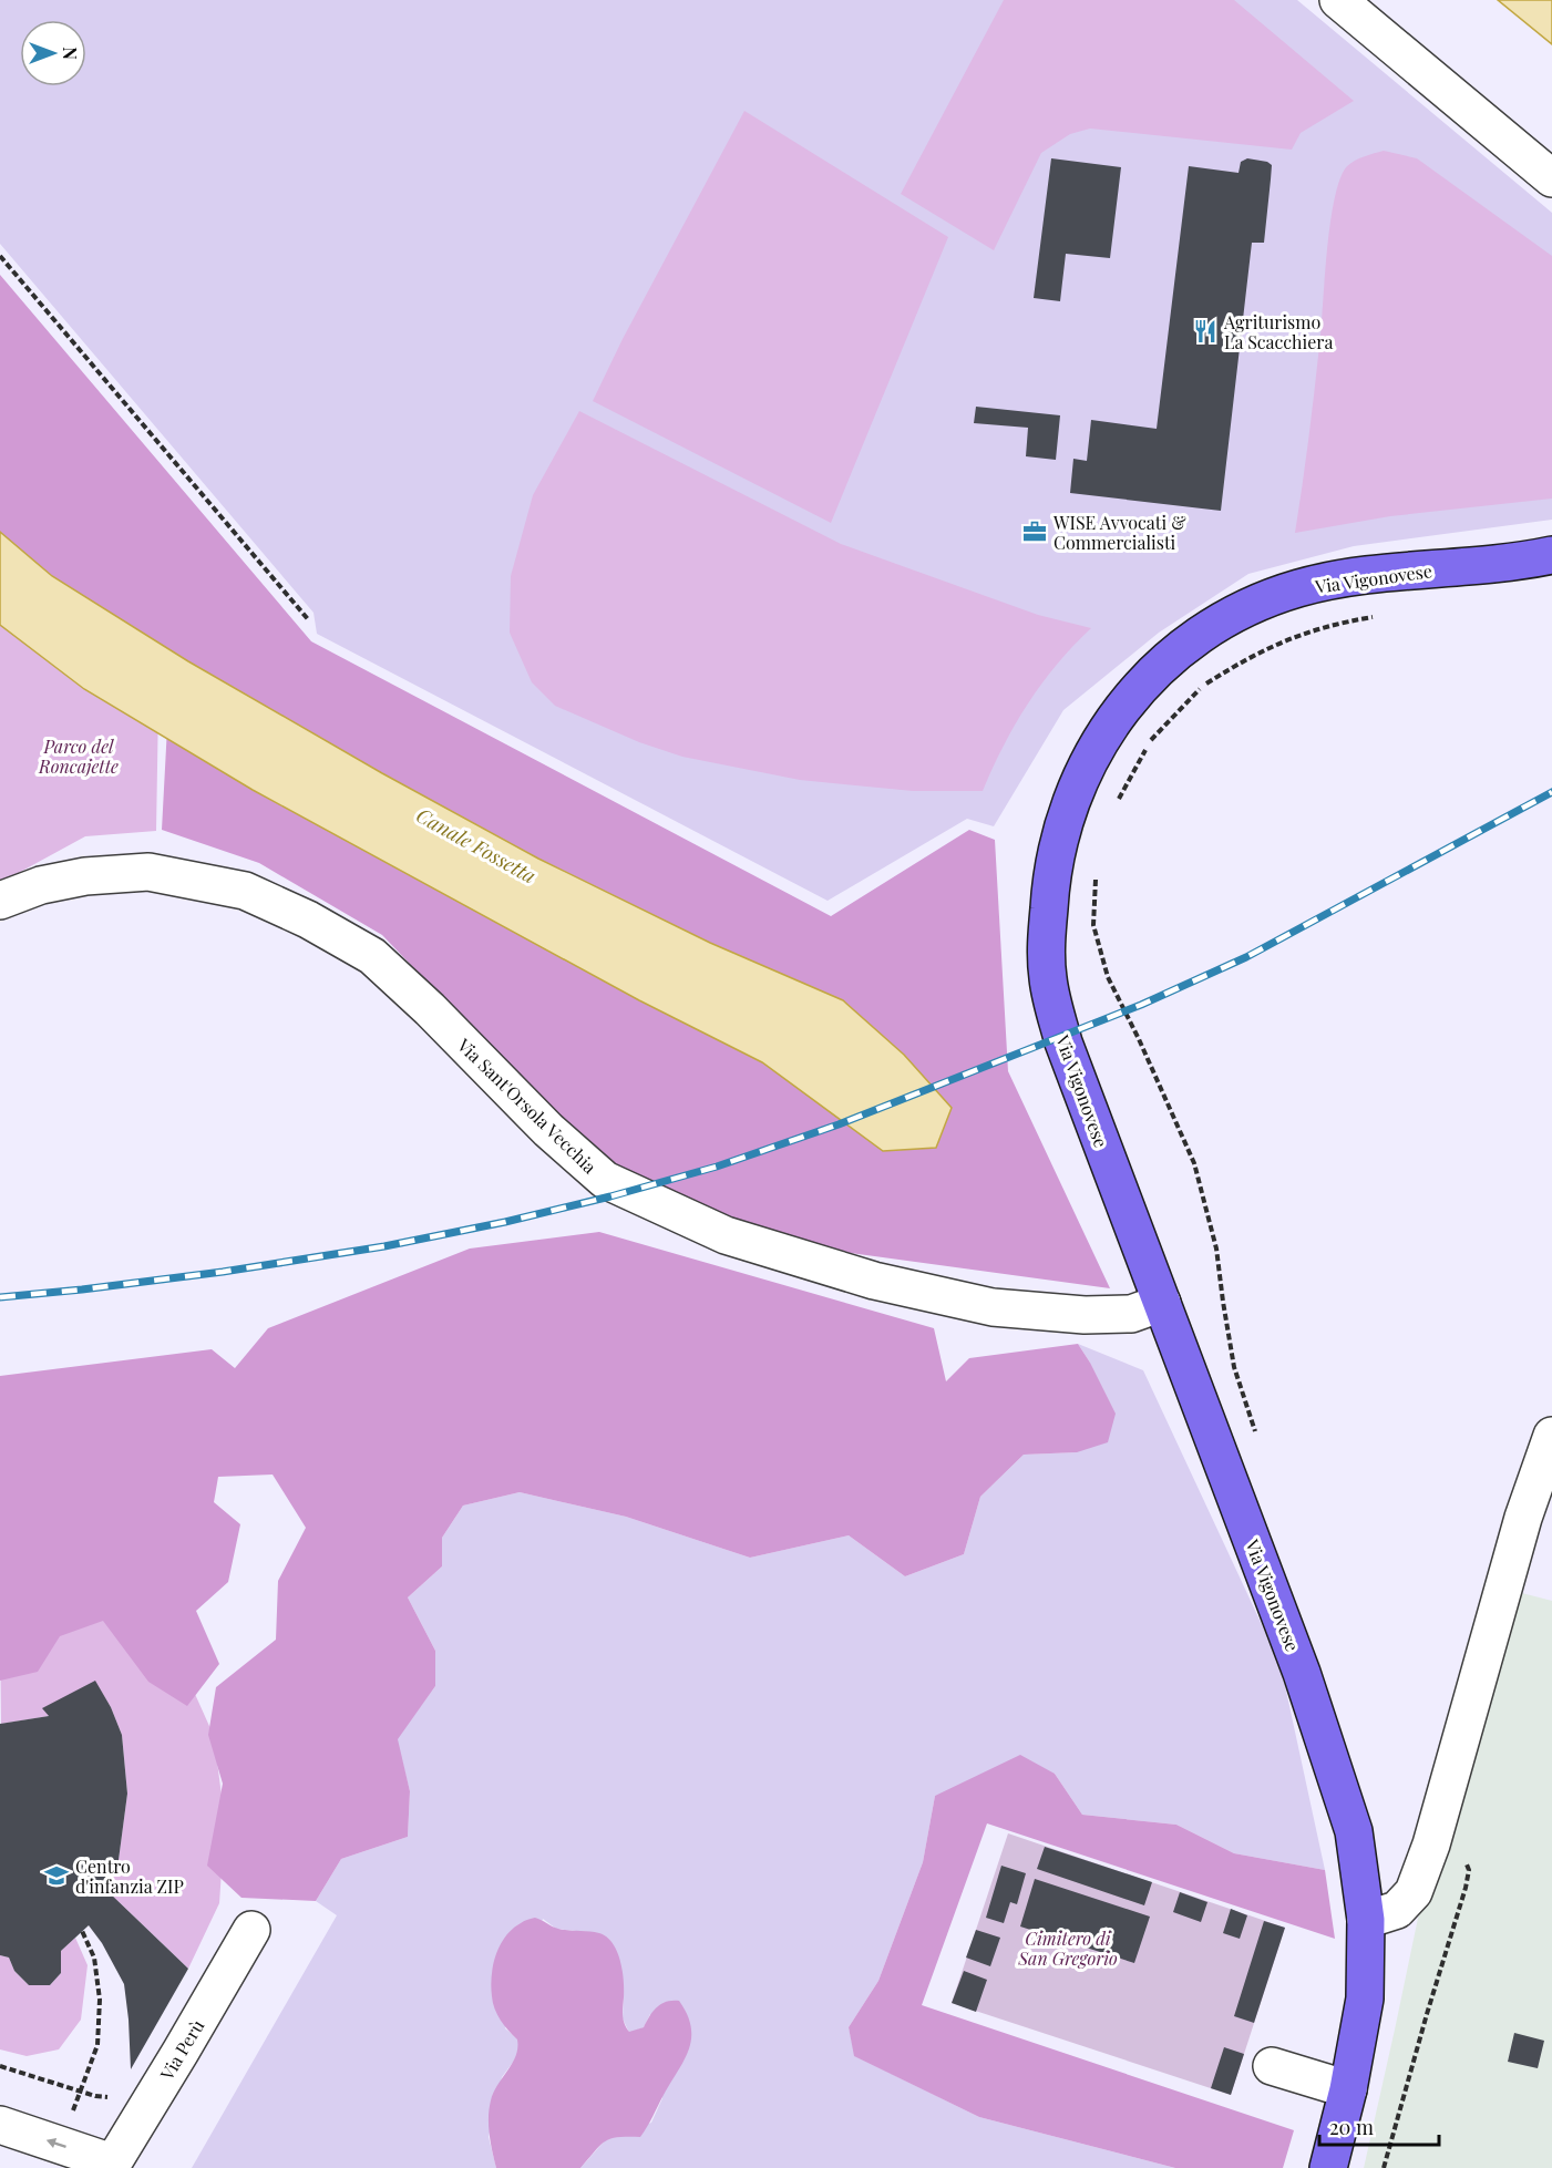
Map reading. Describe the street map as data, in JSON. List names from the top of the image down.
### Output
{
  "streets": {
    "main road": ["Via Vigonovese"],
    "street": ["Via Sant'Orsola Vecchia", "Via Perù"]
  },
  "crossings": [
    ["Via Vigonovese", "Via Sant'Orsola Vecchia"]
  ],
  "water": ["Canale Fossetta"],
  "parks": ["Parco del Roncajette", "Cimitero di San Gregorio"],
  "places": {
    "restaurant": ["Agriturismo La Scacchiera"],
    "office": ["WISE Avvocati & Commercialisti"],
    "school or university": ["Centro d'infanzia ZIP"]
  },
  "scale_bar": "20 m",
  "north": "right"
}
